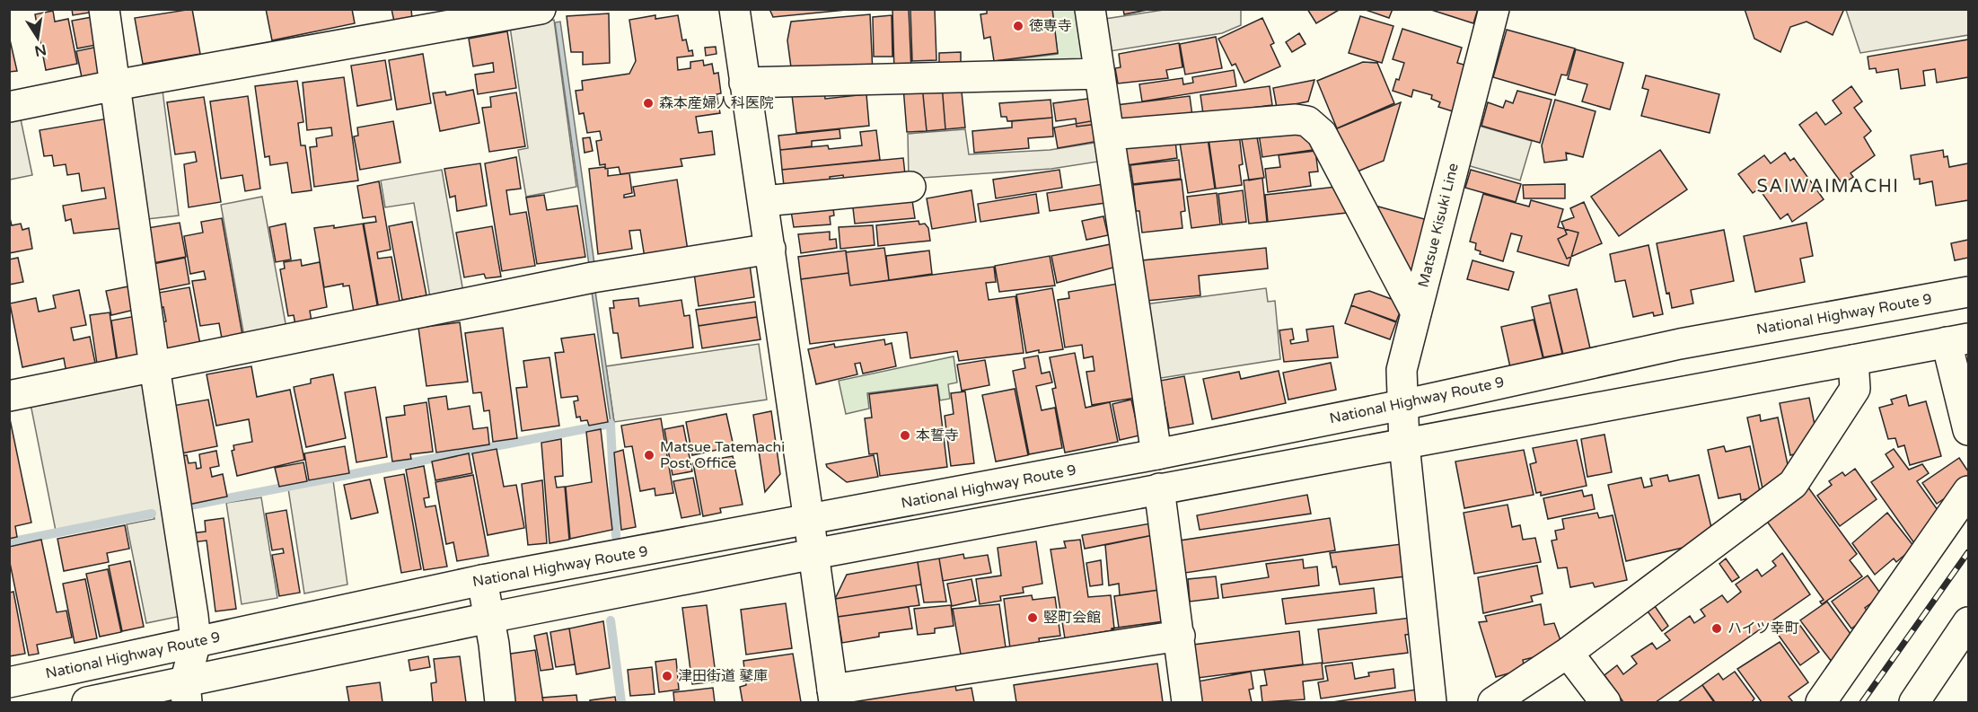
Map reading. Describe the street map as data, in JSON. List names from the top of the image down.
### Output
{
  "streets": {
    "main road": ["Matsue Kisuki Line", "National Highway Route 9"]
  },
  "crossings": [
    ["Matsue Kisuki Line", "National Highway Route 9"]
  ],
  "districts": ["SAIWAIMACHI"],
  "places": [
    "徳専寺",
    "森本産婦人科医院",
    "本誓寺",
    "Matsue Tatemachi Post Office",
    "竪町会館",
    "ハイツ幸町",
    "津田街道 鼕庫"
  ],
  "north": "bottom"
}
